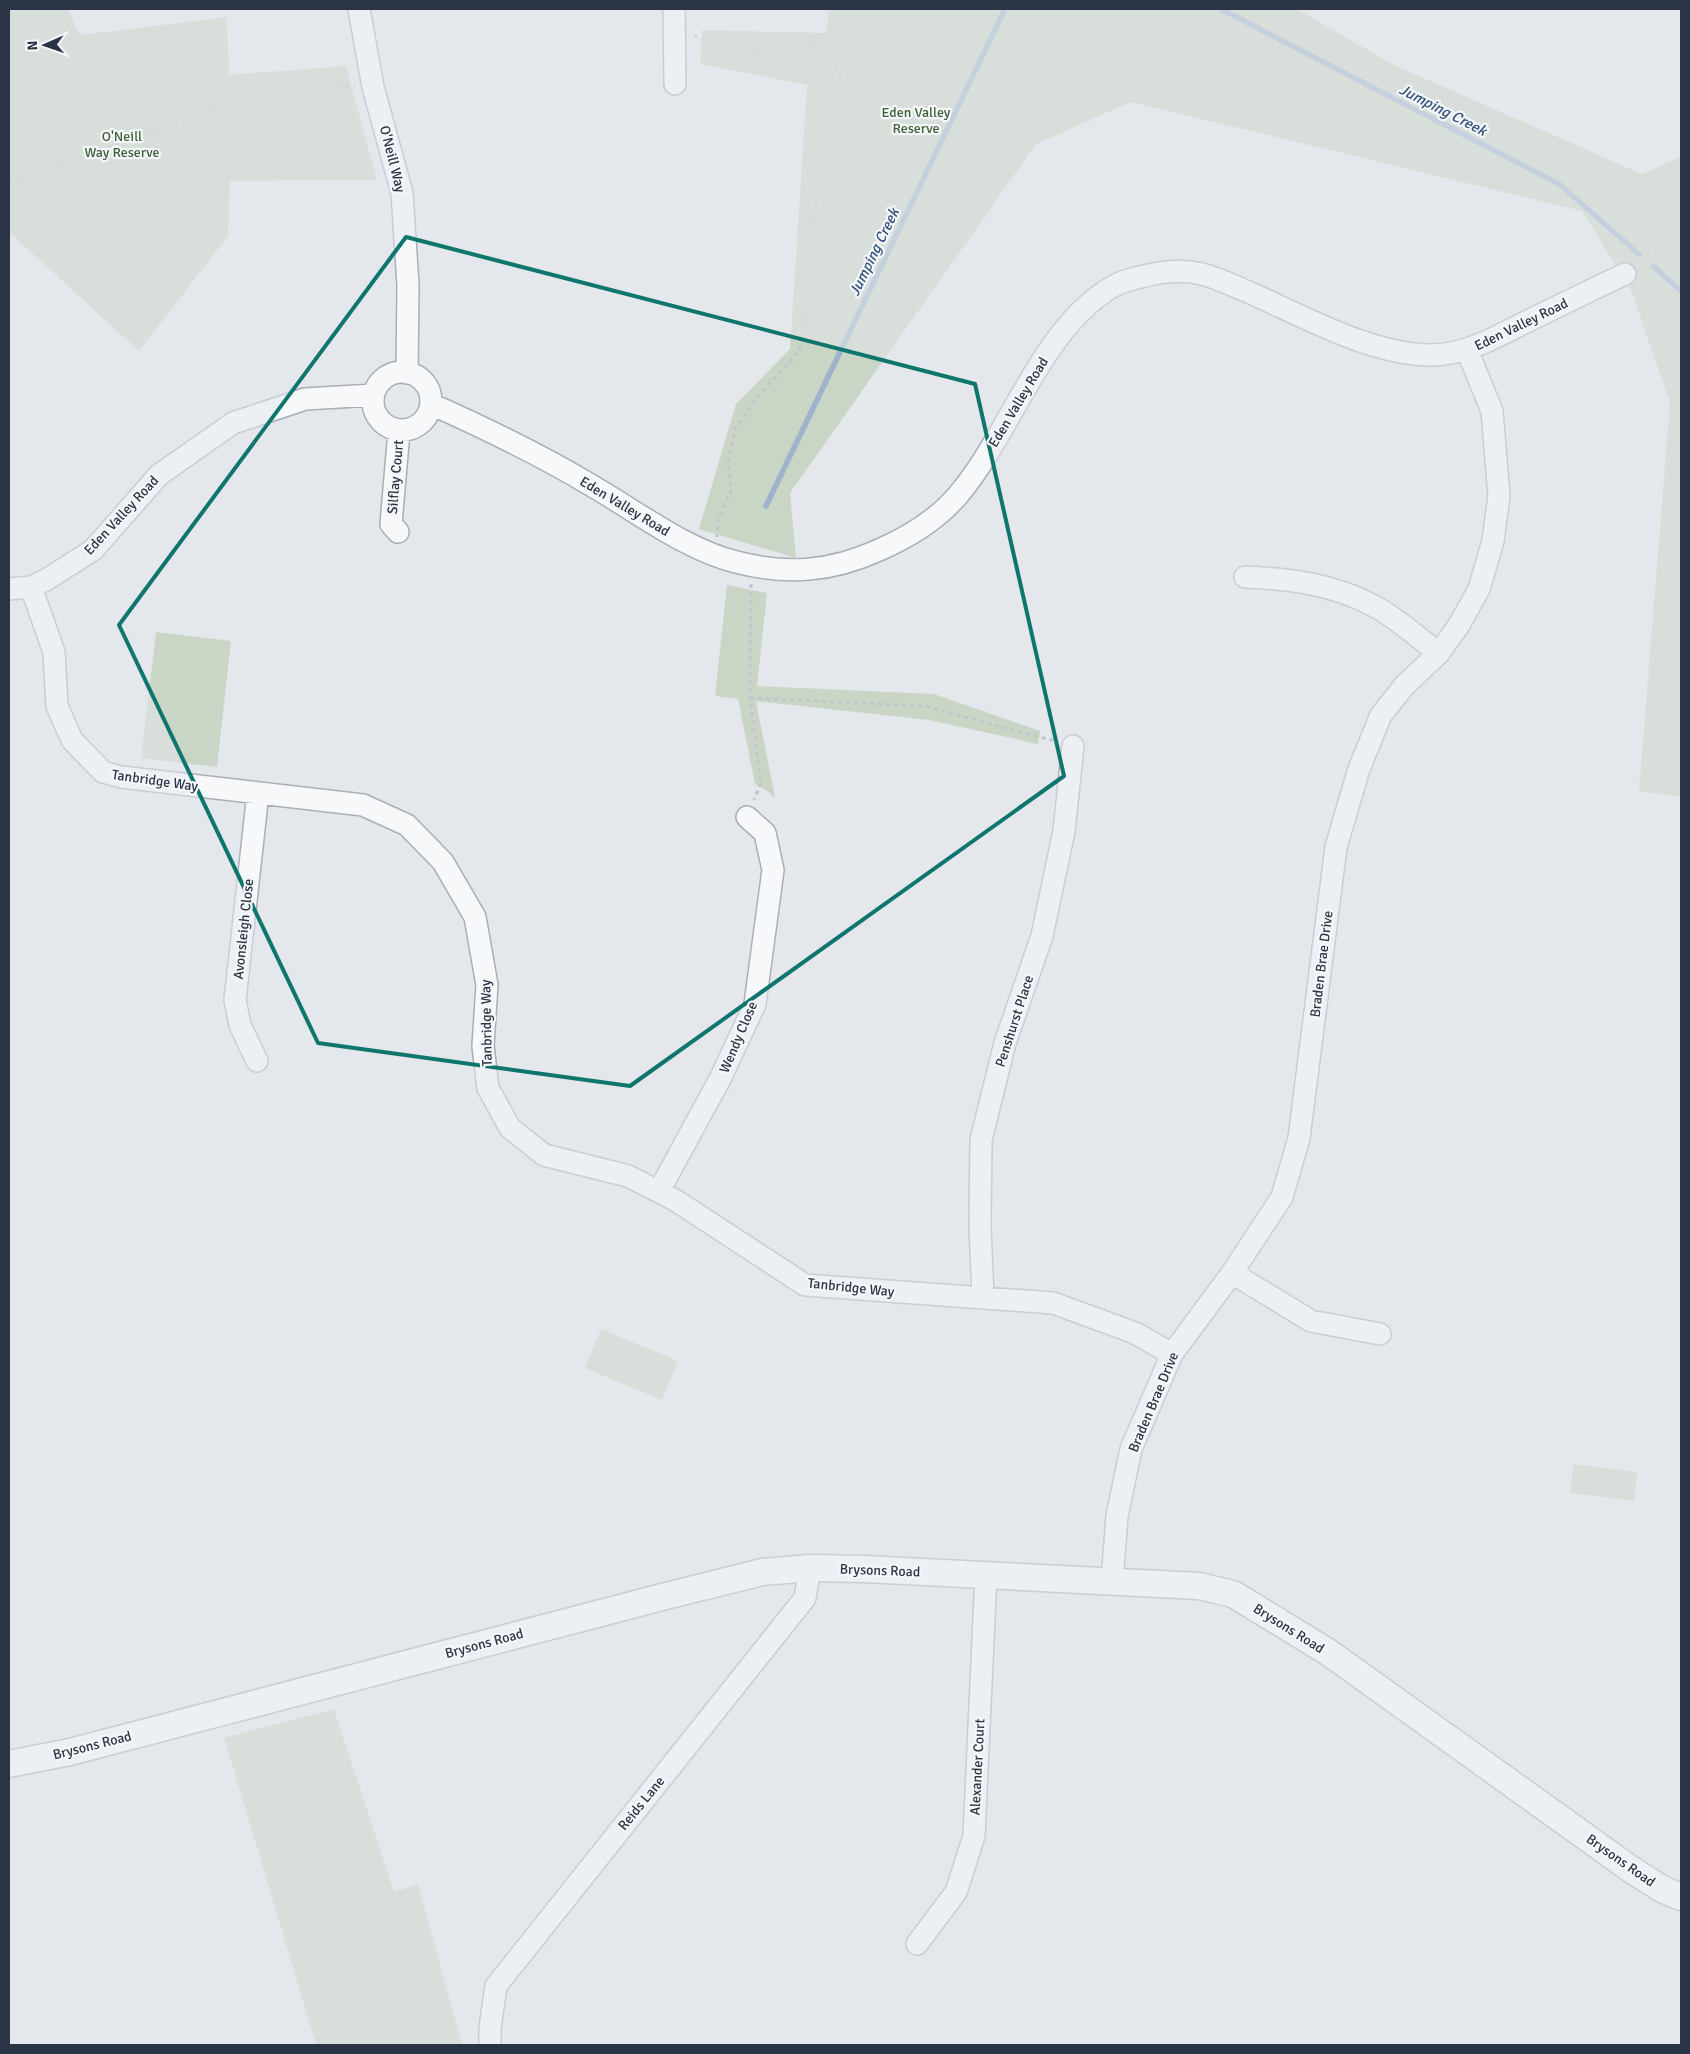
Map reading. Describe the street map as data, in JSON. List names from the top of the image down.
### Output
{
  "streets": {
    "street": [
      "O'Neill Way",
      "Eden Valley Road",
      "Silflay Court",
      "Tanbridge Way",
      "Avonsleigh Close",
      "Braden Brae Drive",
      "Penshurst Place",
      "Wendy Close",
      "Brysons Road",
      "Alexander Court",
      "Reids Lane"
    ]
  },
  "crossings": [
    ["O'Neill Way", "Eden Valley Road"],
    ["O'Neill Way", "Silflay Court"],
    ["Eden Valley Road", "Silflay Court"],
    ["Eden Valley Road", "Tanbridge Way"],
    ["Eden Valley Road", "Braden Brae Drive"],
    ["Tanbridge Way", "Avonsleigh Close"],
    ["Tanbridge Way", "Braden Brae Drive"],
    ["Tanbridge Way", "Penshurst Place"],
    ["Tanbridge Way", "Wendy Close"],
    ["Braden Brae Drive", "Brysons Road"],
    ["Brysons Road", "Alexander Court"],
    ["Brysons Road", "Reids Lane"]
  ],
  "water": ["Jumping Creek"],
  "parks": ["Eden Valley Reserve", "O'Neill Way Reserve"],
  "north": "left"
}
